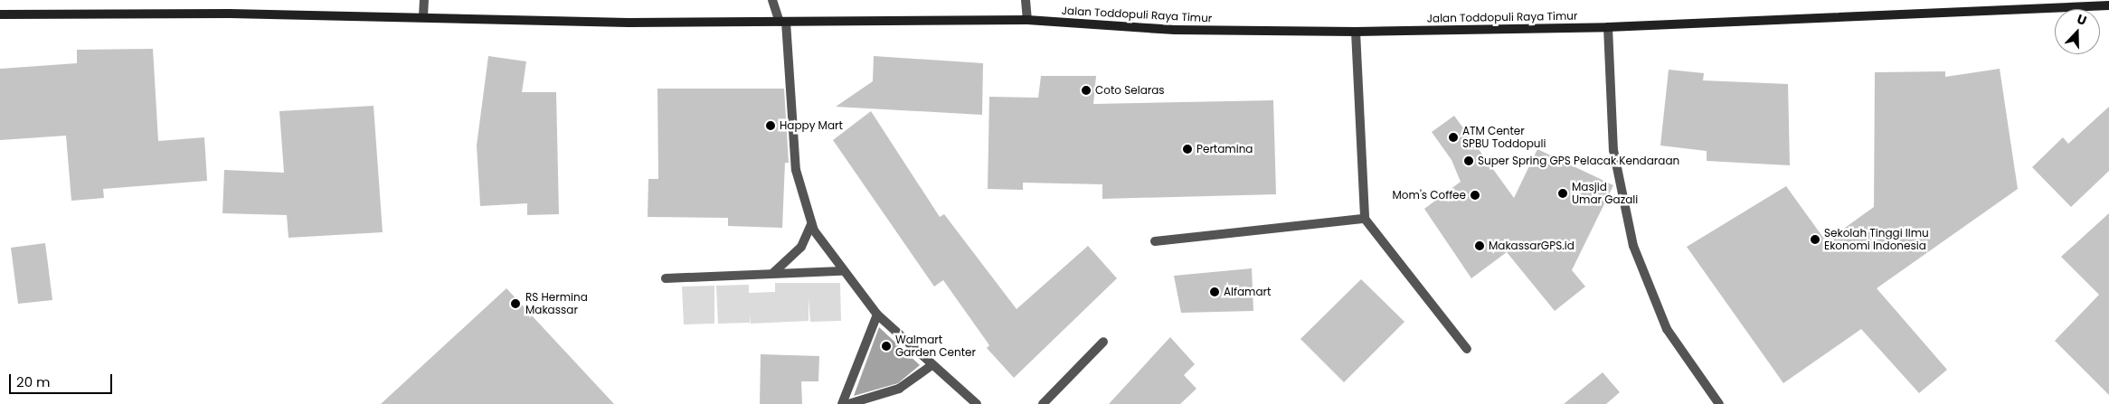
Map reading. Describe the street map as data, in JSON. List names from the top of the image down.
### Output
{
  "streets": {
    "main road": ["Jalan Toddopuli Raya Timur"]
  },
  "places": [
    "Coto Selaras",
    "Happy Mart",
    "ATM Center SPBU Toddopuli",
    "Pertamina",
    "Super Spring GPS Pelacak Kendaraan",
    "Masjid Umar Gazali",
    "Mom's Coffee",
    "Sekolah Tinggi Ilmu Ekonomi Indonesia",
    "MakassarGPS.id",
    "Alfamart",
    "RS Hermina Makassar",
    "Walmart Garden Center"
  ],
  "scale_bar": "20 m",
  "north": "top"
}
